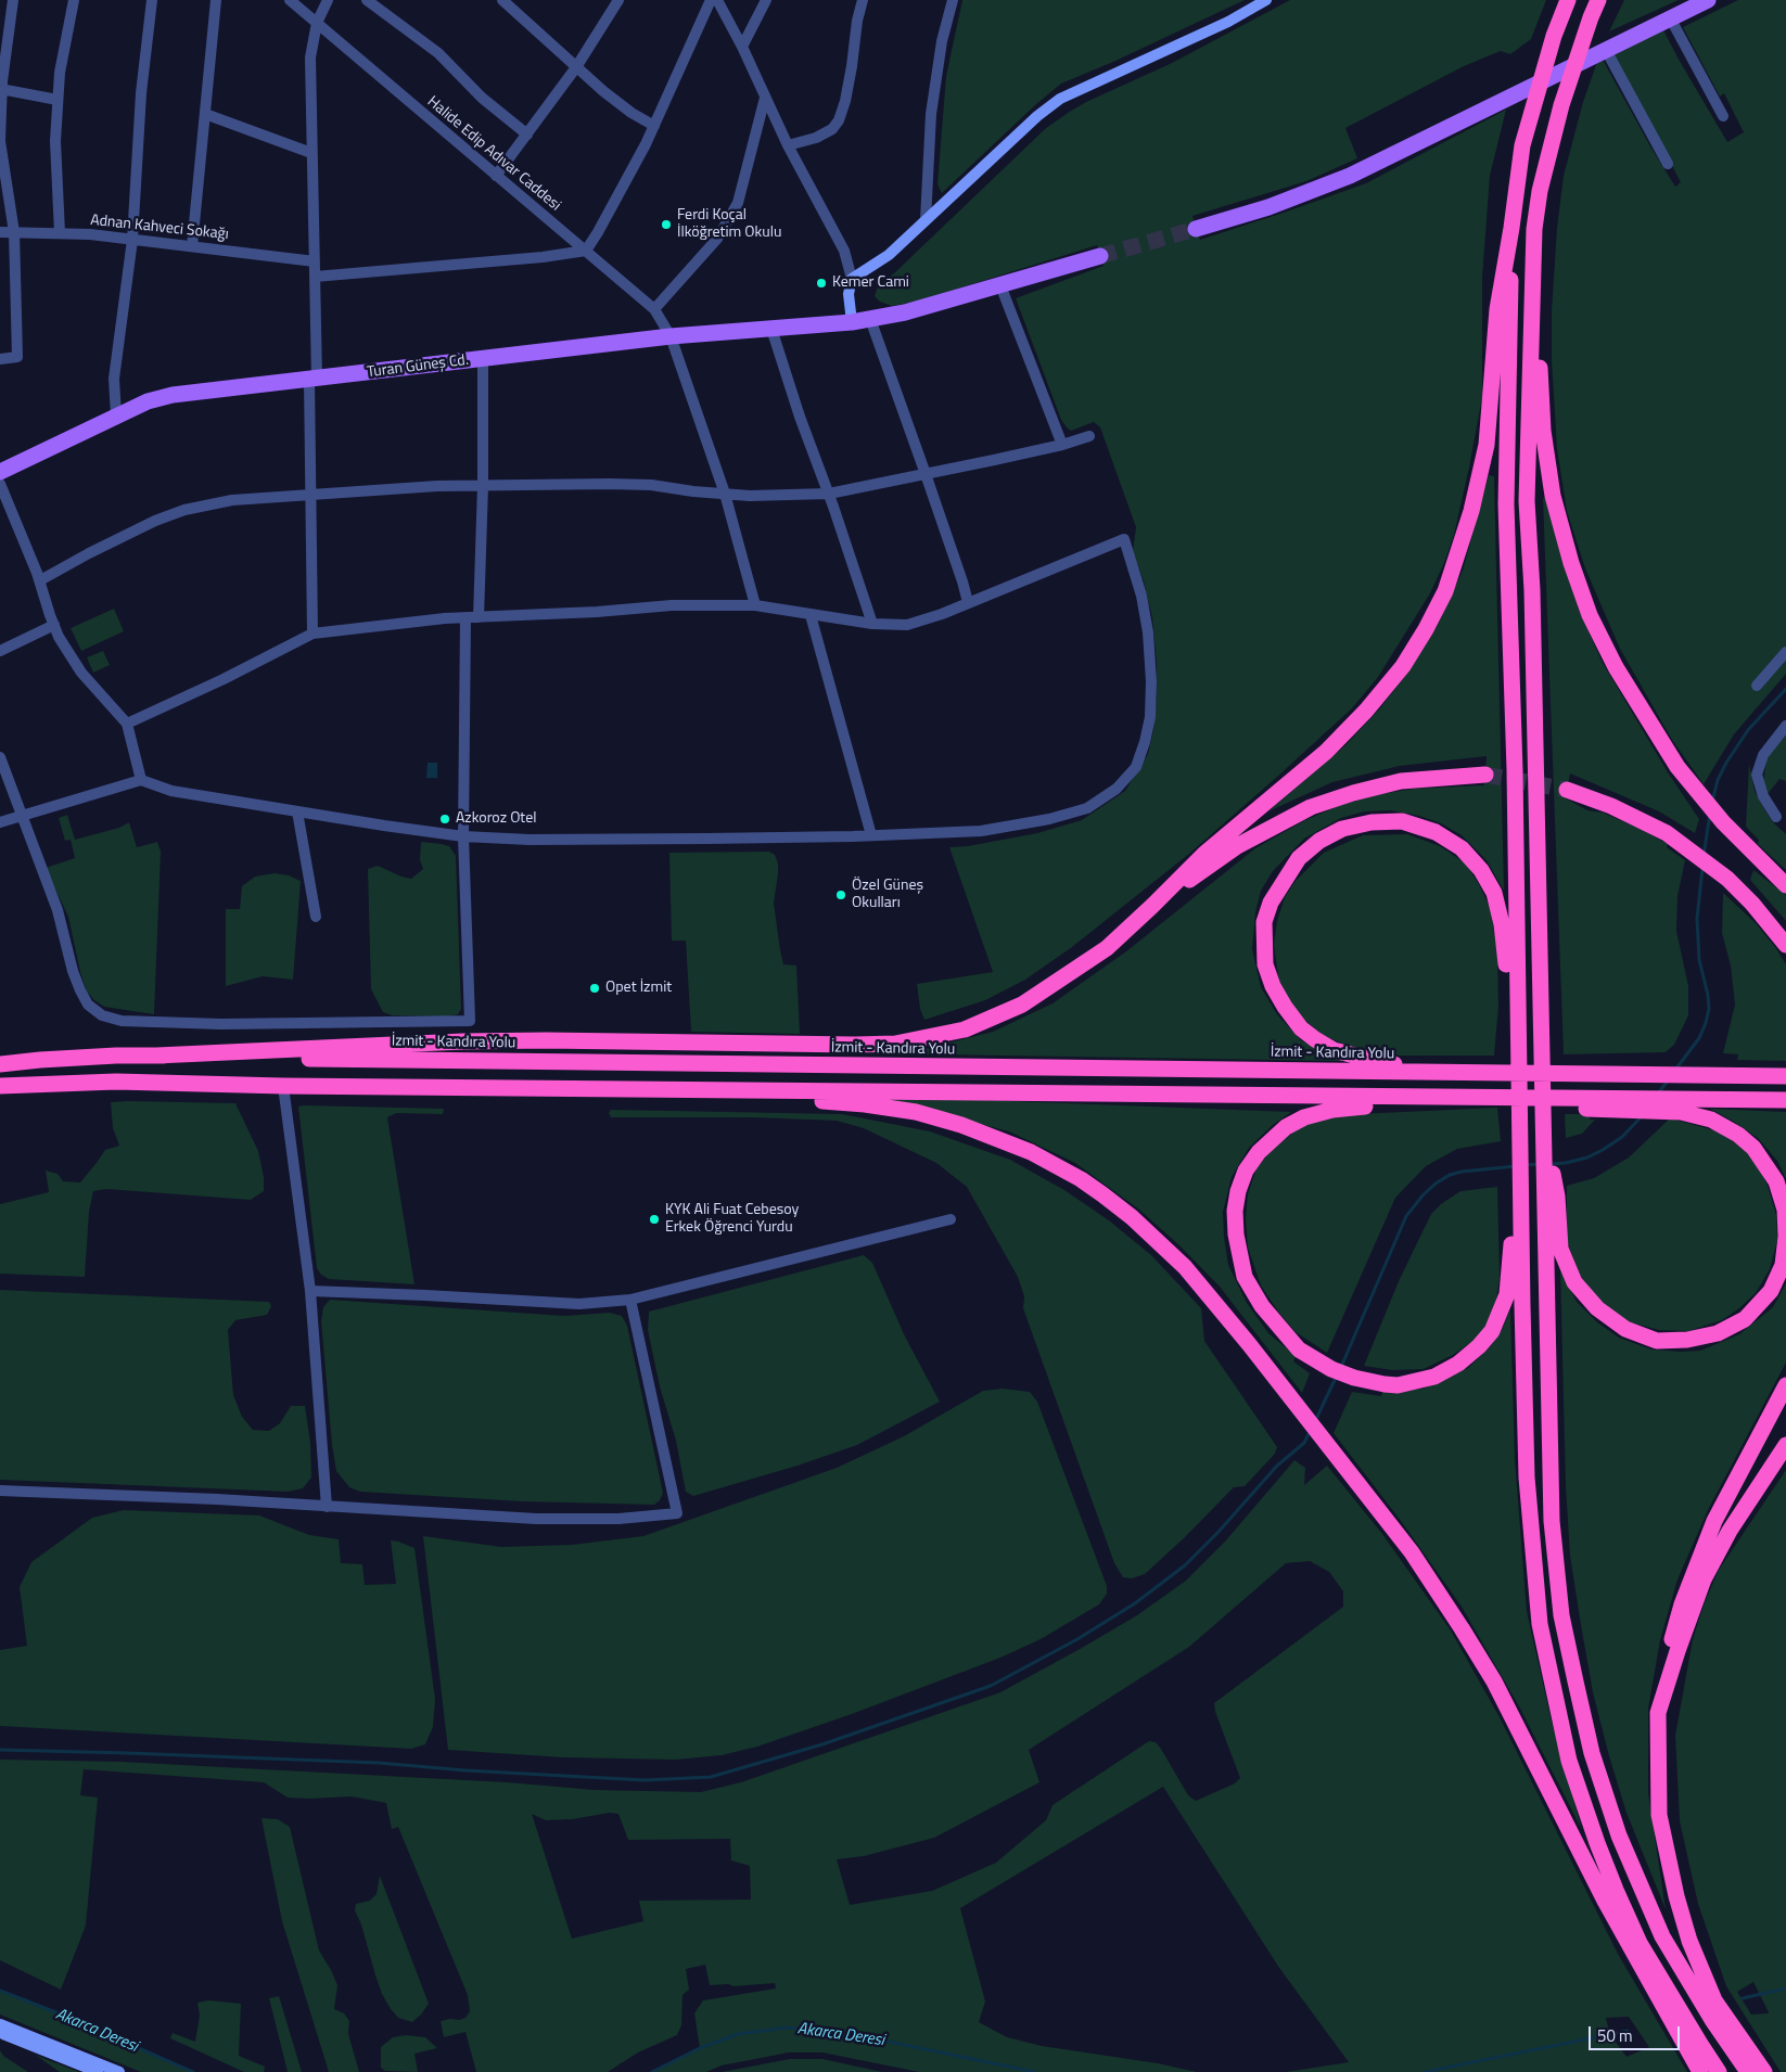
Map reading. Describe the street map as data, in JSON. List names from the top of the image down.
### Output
{
  "streets": {
    "highway": ["İzmit - Kandıra Yolu"],
    "main road": ["Turan Güneş Cd."],
    "street": ["Halide Edip Adıvar Caddesi", "Adnan Kahveci Sokağı"]
  },
  "crossings": [
    ["Halide Edip Adıvar Caddesi", "Turan Güneş Cd."]
  ],
  "water": ["Akarca Deresi"],
  "places": [
    "Ferdi Koçal İlköğretim Okulu",
    "Kemer Cami",
    "Azkoroz Otel",
    "Özel Güneş Okulları",
    "Opet İzmit",
    "KYK Ali Fuat Cebesoy Erkek Öğrenci Yurdu"
  ],
  "scale_bar": "50 m"
}
